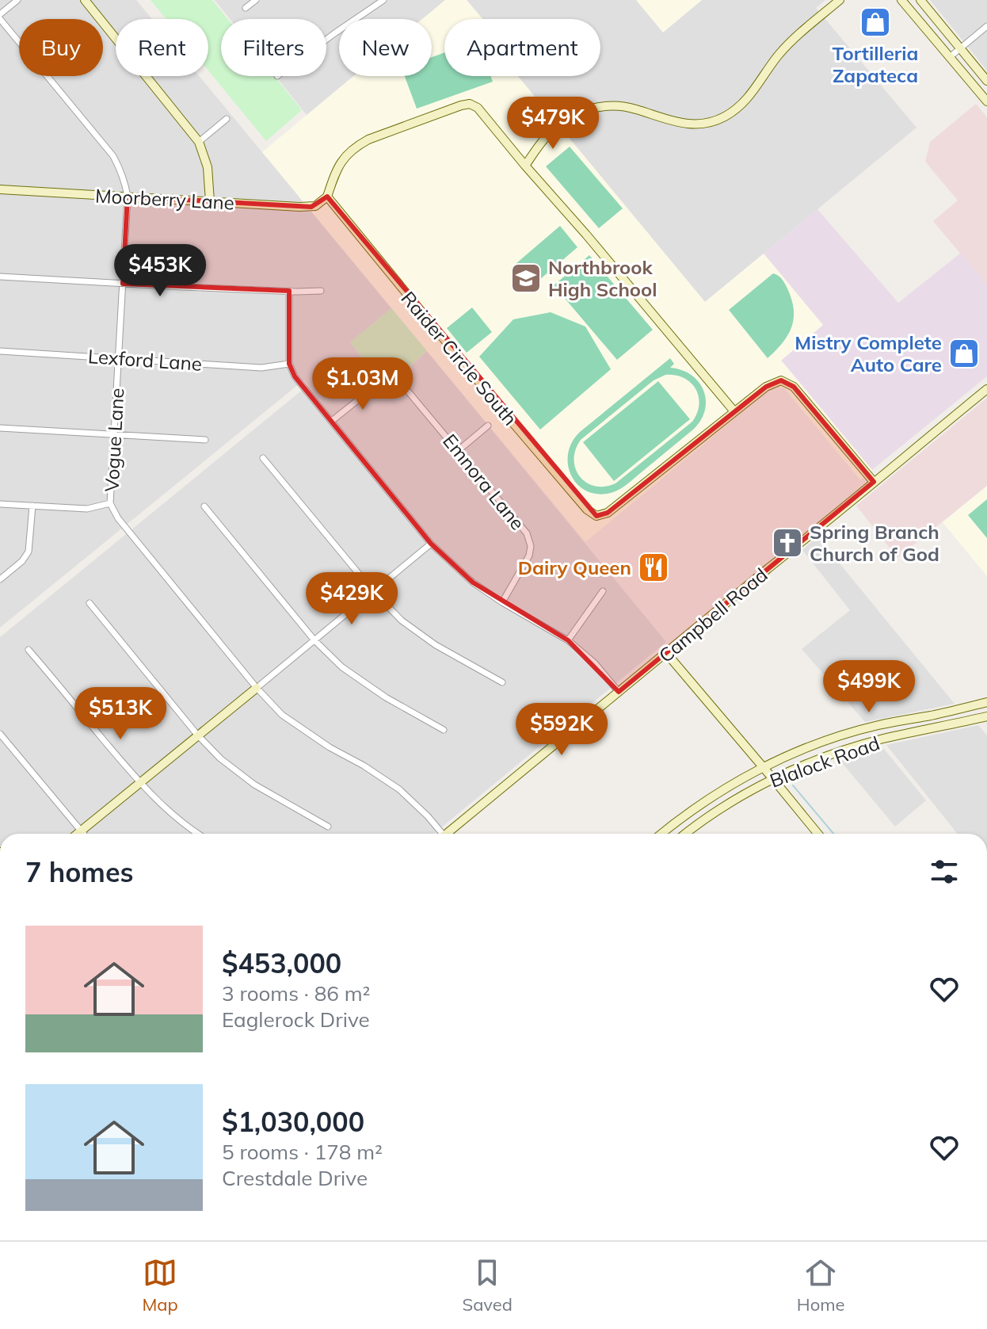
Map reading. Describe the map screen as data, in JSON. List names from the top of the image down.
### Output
{
  "streets": {
    "street": [
      "Moorberry Lane",
      "Raider Circle South",
      "Lexford Lane",
      "Vogue Lane",
      "Emnora Lane",
      "Campbell Road",
      "Blalock Road"
    ]
  },
  "crossings": [
    ["Moorberry Lane", "Raider Circle South"],
    ["Moorberry Lane", "Vogue Lane"],
    ["Lexford Lane", "Vogue Lane"]
  ],
  "places": {
    "shop": ["Tortilleria Zapateca", "Mistry Complete Auto Care"],
    "school or university": ["Northbrook High School"],
    "church": ["Spring Branch Church of God"],
    "restaurant": ["Dairy Queen"]
  },
  "page": {
    "chip": [
      "Buy",
      "Rent",
      "Filters",
      "New",
      "Apartment"
    ],
    "price": [
      "$479K",
      "$453K",
      "$1.03M",
      "$429K",
      "$499K",
      "$513K",
      "$592K"
    ],
    "heading": "7 homes",
    "list": [
      {
        "name": "$453,000",
        "note": "3 rooms · 86 m² · Eaglerock Drive"
      },
      {
        "name": "$1,030,000",
        "note": "5 rooms · 178 m² · Crestdale Drive"
      }
    ],
    "tabs": ["Map", "Saved", "Home"]
  }
}
